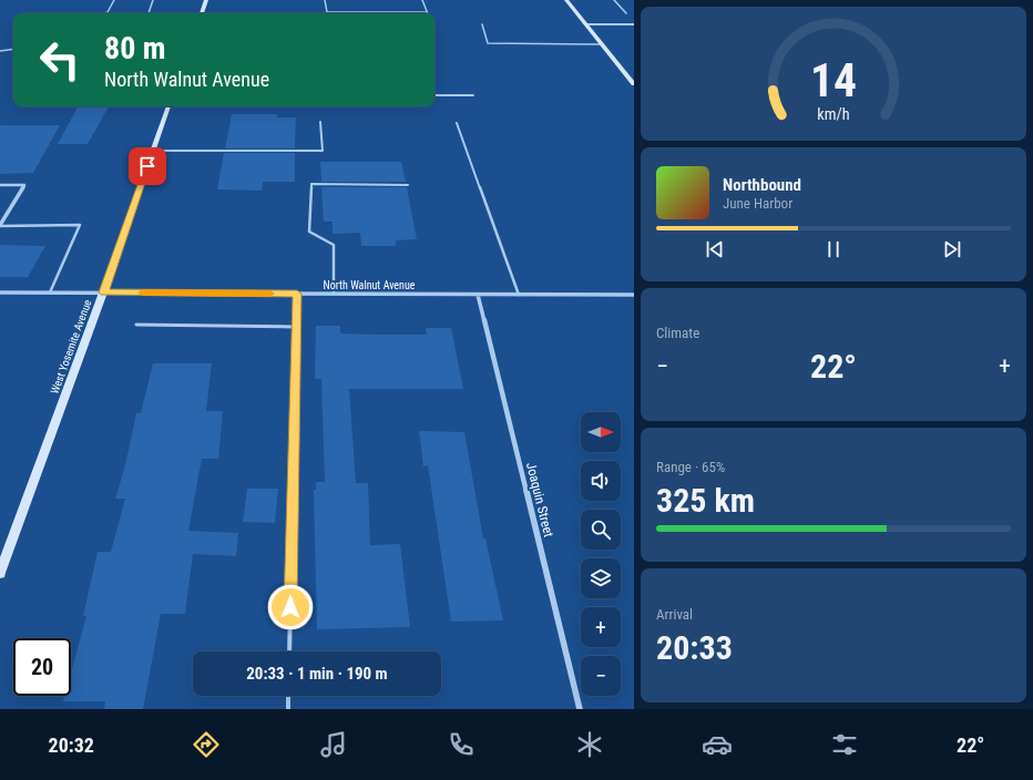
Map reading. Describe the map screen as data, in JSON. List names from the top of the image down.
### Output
{
  "streets": {
    "main road": ["West Yosemite Avenue"],
    "street": ["North Walnut Avenue", "Joaquin Street"]
  },
  "crossings": [
    ["North Walnut Avenue", "West Yosemite Avenue"],
    ["North Walnut Avenue", "Joaquin Street"]
  ],
  "north": "right",
  "page": {
    "turn": ["80 m", "North Walnut Avenue"],
    "song": ["Northbound", "June Harbor"],
    "tile": [
      "Climate",
      ["Range · 65%", "325 km"],
      ["Arrival", "20:33"]
    ],
    "heat": ["−", "22°", "+"],
    "map_buttons": ["+", "−"],
    "limit": "20",
    "trip": "20:33 · 1 min · 190 m",
    "tabs": ["20:32", "22°"],
    "gauge": ["14", "km/h"]
  }
}
